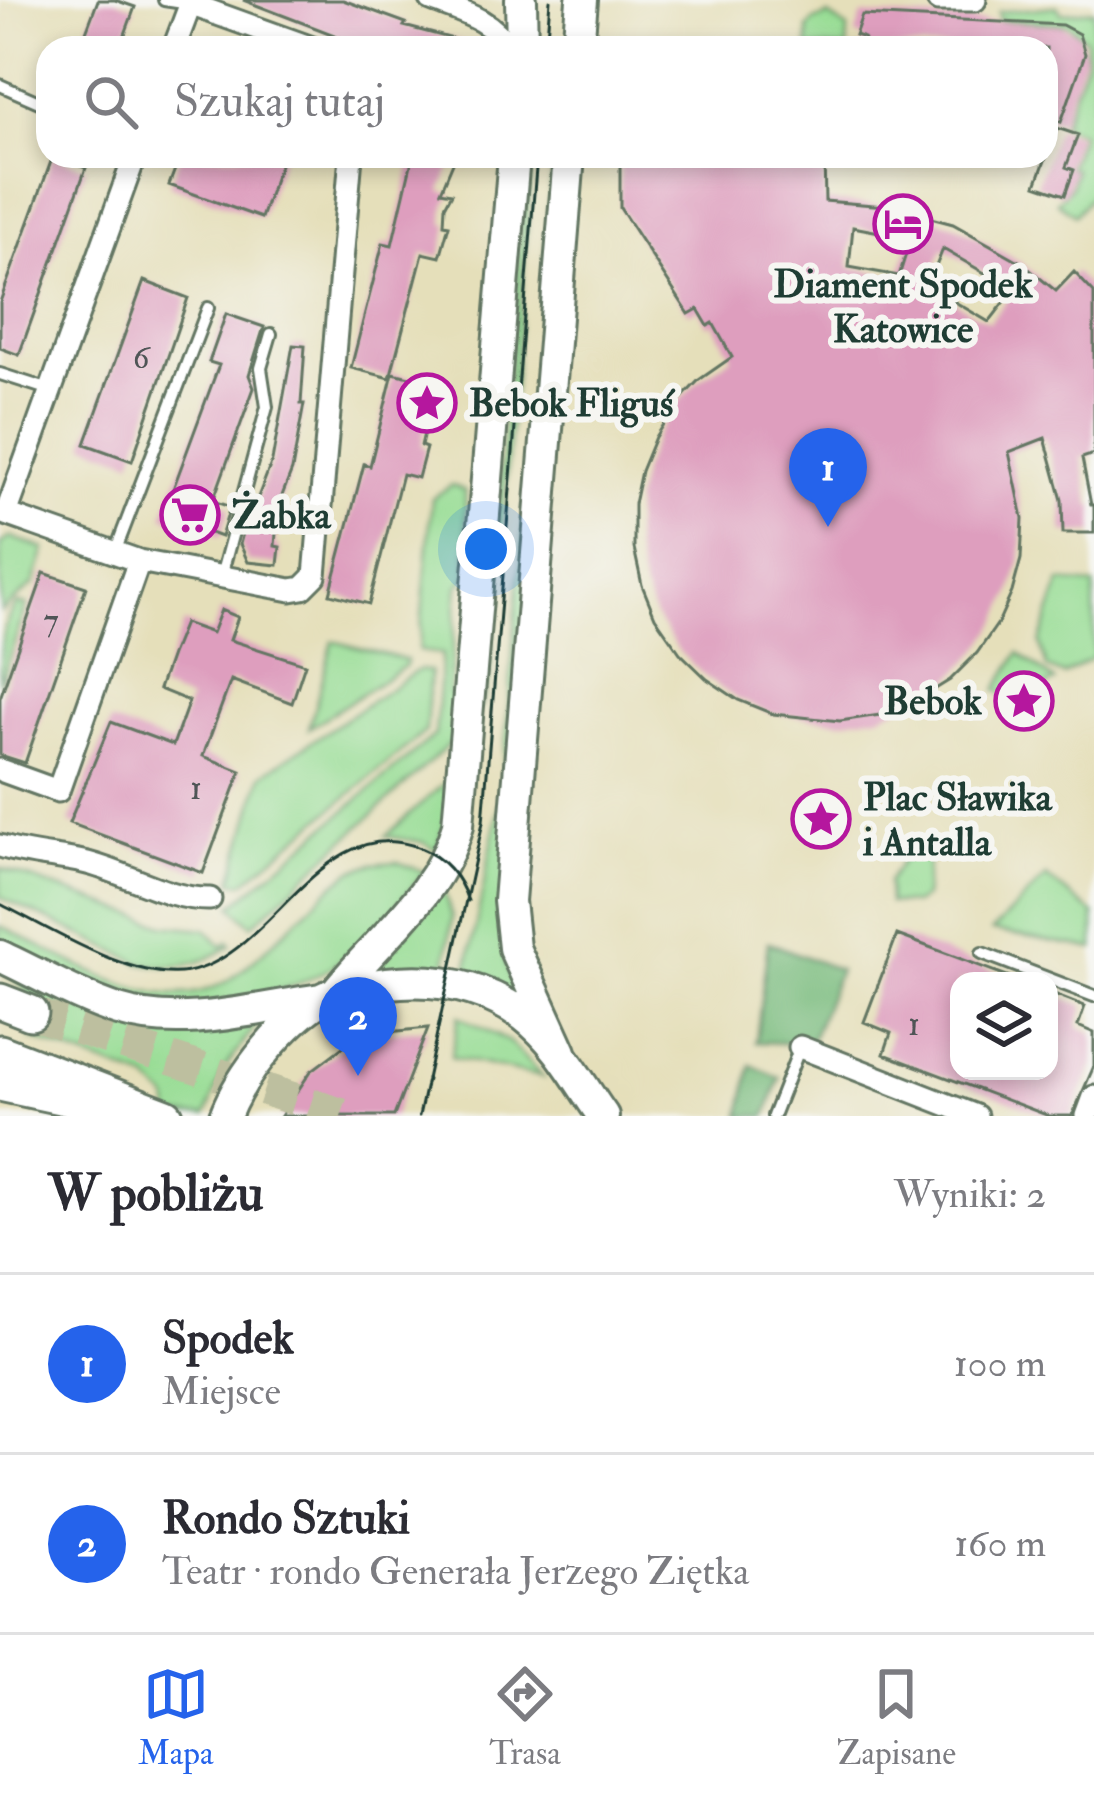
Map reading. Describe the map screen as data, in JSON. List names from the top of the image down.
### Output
{
  "places": {
    "hotel": ["Diament Spodek Katowice"],
    "place": ["Bebok Fliguś", "Bebok", "Plac Sławika i Antalla"],
    "supermarket": ["Żabka"]
  },
  "house_numbers": [
    "6",
    "7",
    "1",
    "1"
  ],
  "page": {
    "search": "Szukaj tutaj",
    "pins": ["1", "2"],
    "heading": ["W pobliżu", "Wyniki: 2"],
    "list": [
      {
        "mark": "1",
        "name": "Spodek",
        "note": "Miejsce",
        "value": "100 m"
      },
      {
        "mark": "2",
        "name": "Rondo Sztuki",
        "note": "Teatr · rondo Generała Jerzego Ziętka",
        "value": "160 m"
      }
    ],
    "nav": ["Mapa", "Trasa", "Zapisane"]
  }
}
